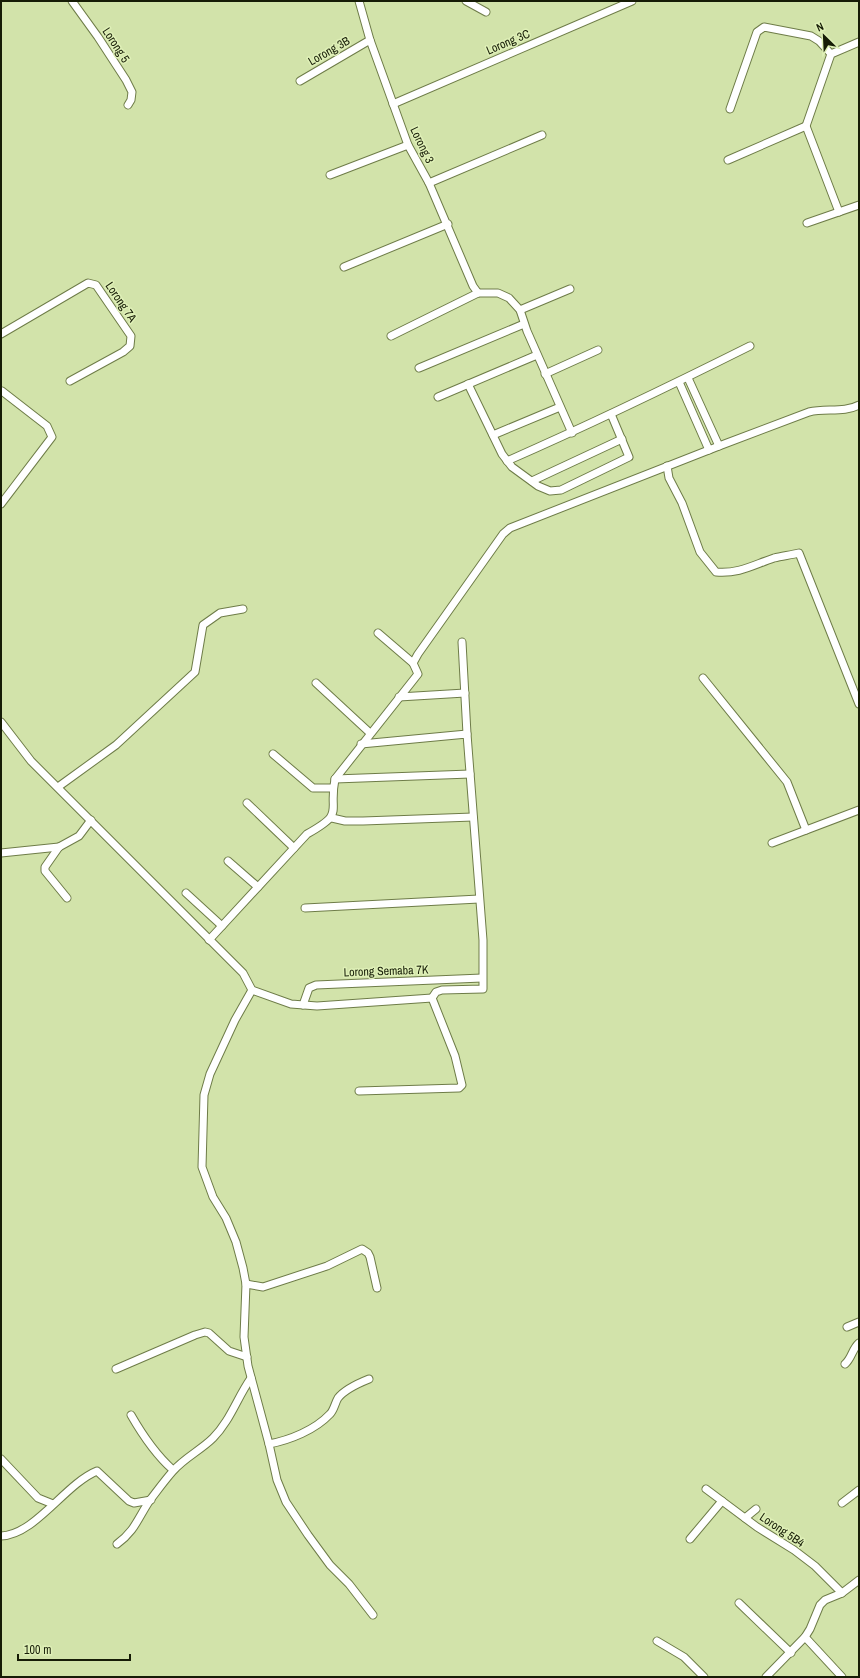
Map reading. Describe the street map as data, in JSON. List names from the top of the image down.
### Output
{
  "streets": {
    "street": [
      "Lorong 3C",
      "Lorong 5",
      "Lorong 3B",
      "Lorong 3",
      "Lorong 7A",
      "Lorong Semaba 7K",
      "Lorong 5B4"
    ]
  },
  "crossings": [
    ["Lorong 3C", "Lorong 3"],
    ["Lorong 3B", "Lorong 3"]
  ],
  "scale_bar": "100 m",
  "north": "top left"
}
